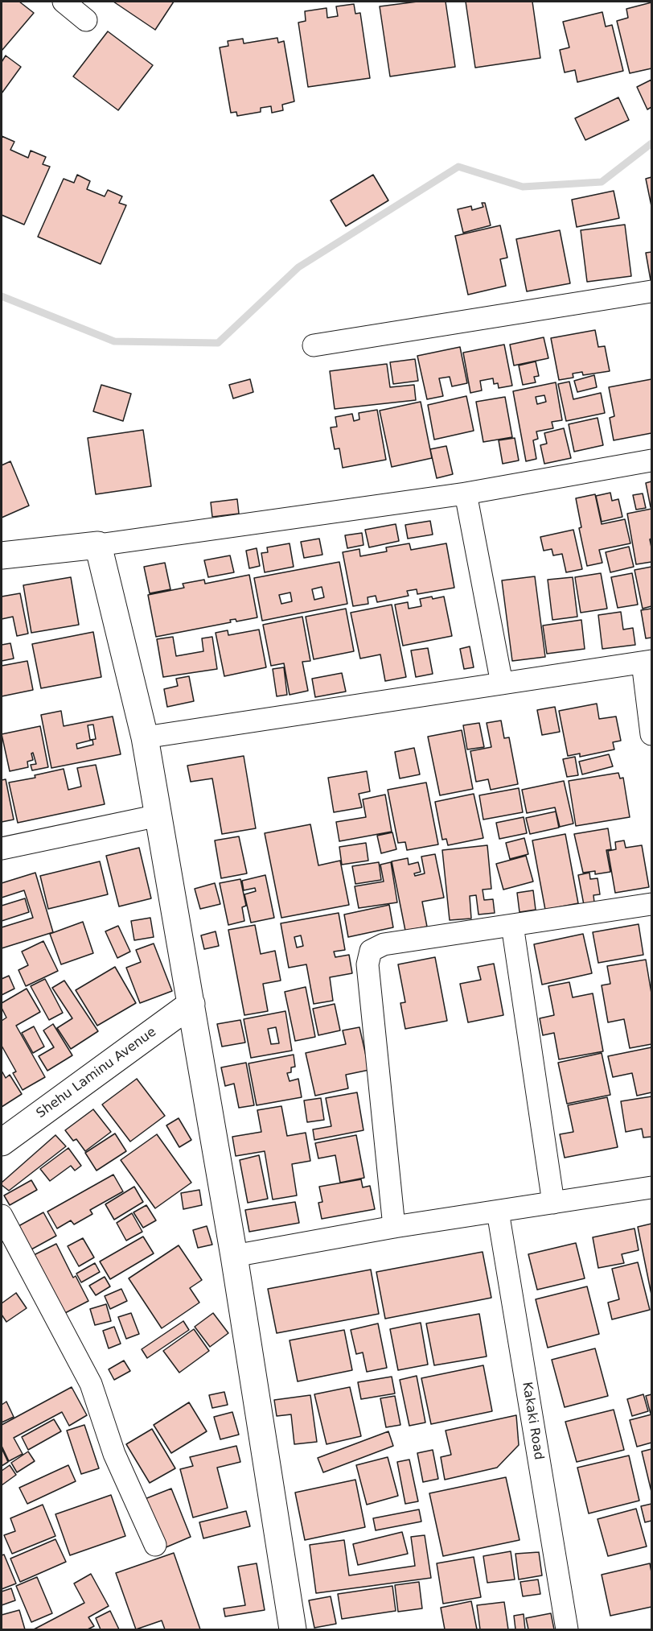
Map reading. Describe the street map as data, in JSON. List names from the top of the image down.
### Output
{
  "streets": {
    "street": ["Shehu Laminu Avenue", "Kakaki Road"]
  }
}
